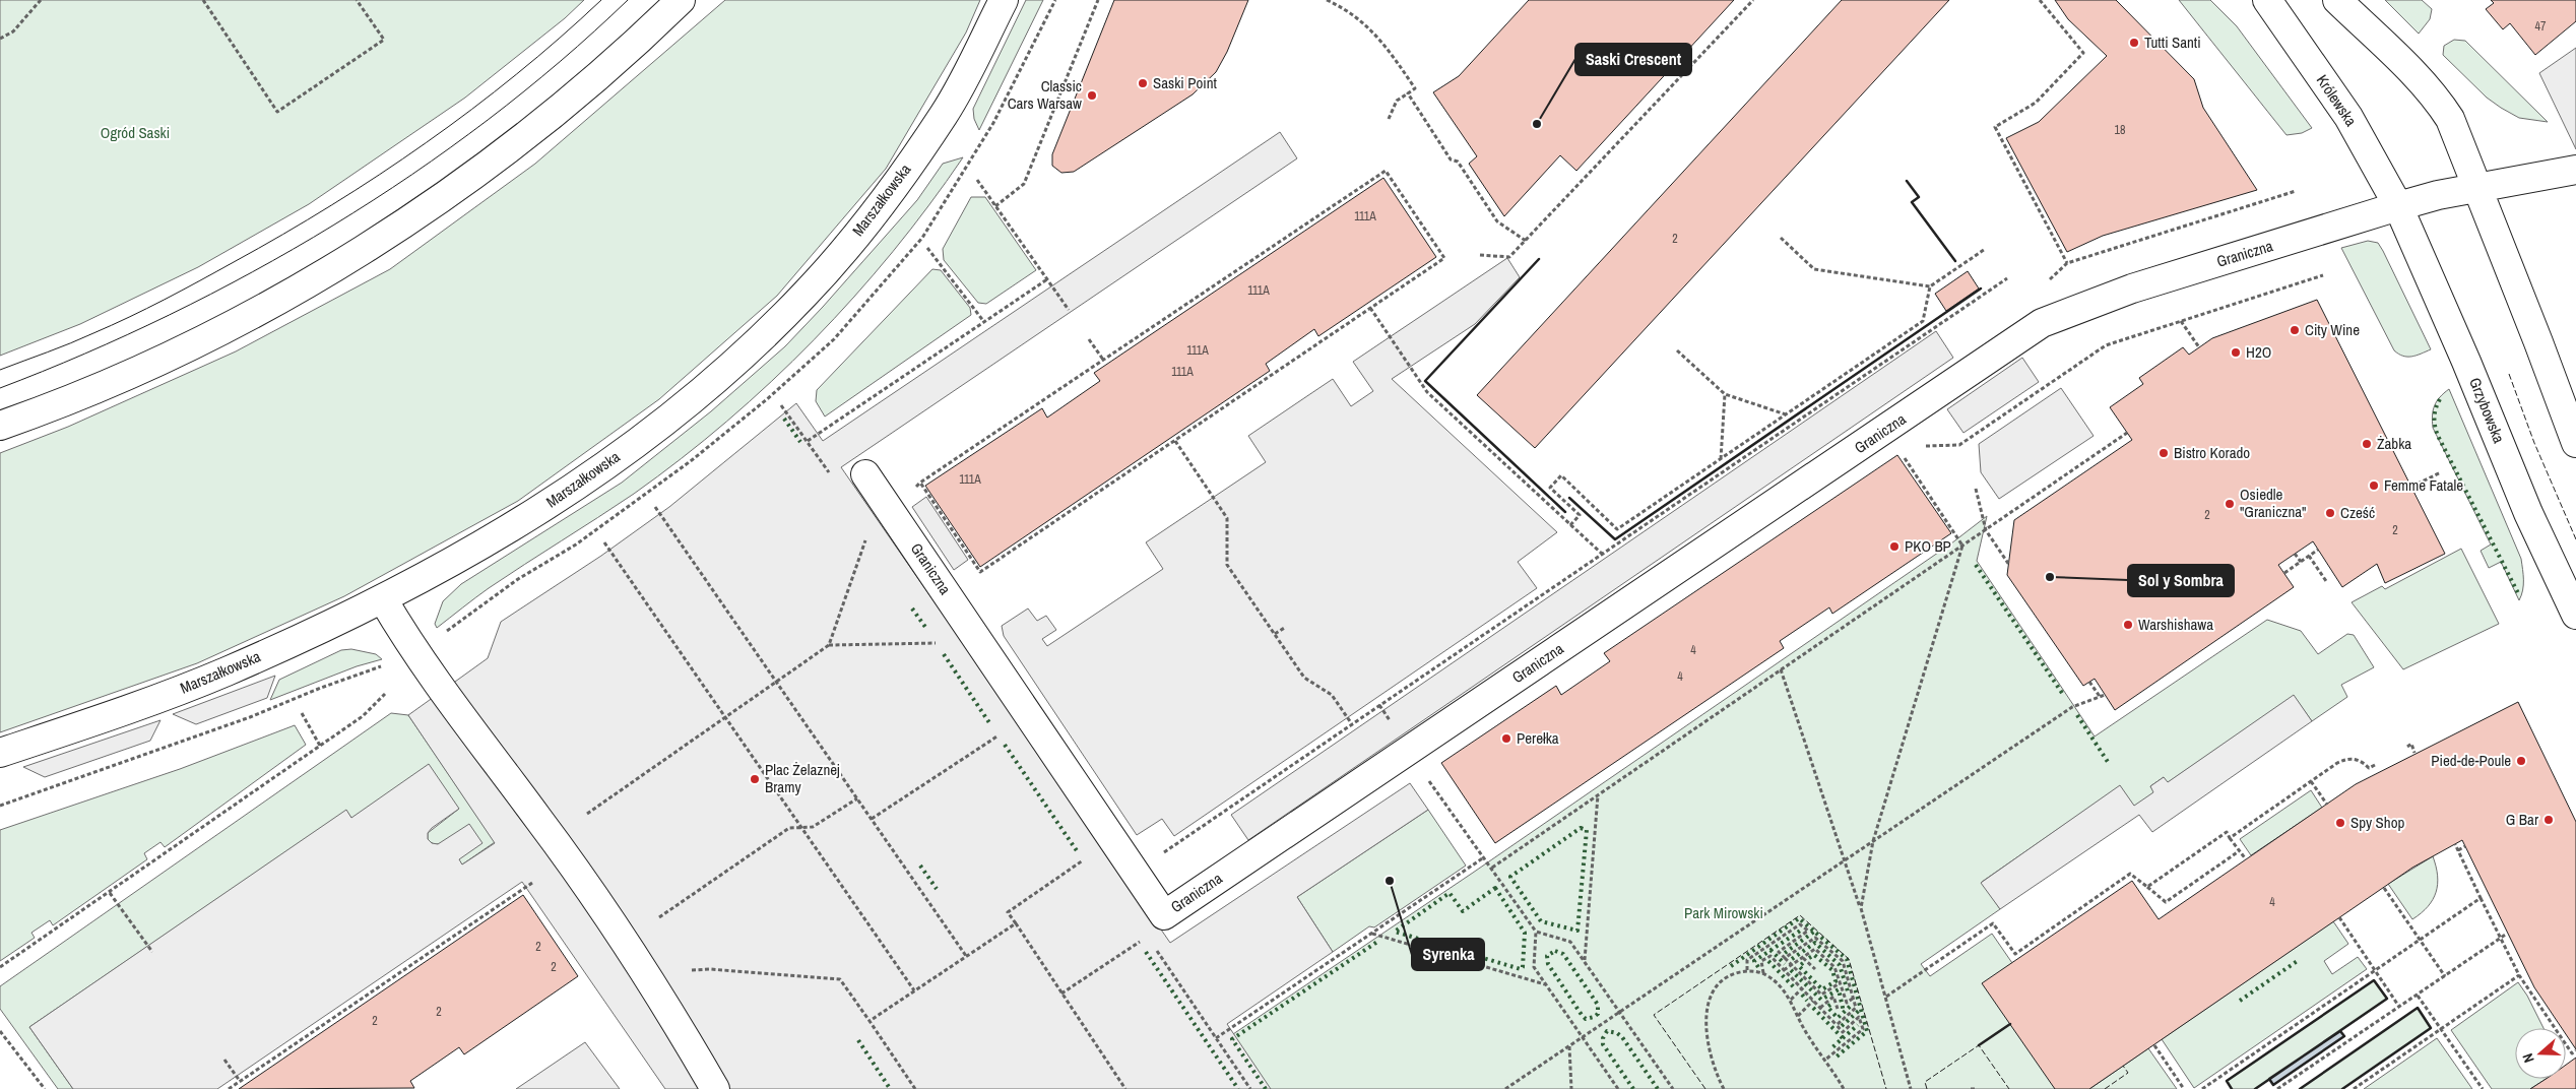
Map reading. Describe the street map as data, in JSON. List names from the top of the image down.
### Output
{
  "streets": {
    "street": [
      "Królewska",
      "Marszałkowska",
      "Graniczna",
      "Grzybowska"
    ]
  },
  "crossings": [
    ["Królewska", "Graniczna"],
    ["Królewska", "Grzybowska"],
    ["Graniczna", "Grzybowska"]
  ],
  "parks": ["Ogród Saski", "Park Mirowski"],
  "places": [
    "Tutti Santi",
    "Saski Point",
    "Classic Cars Warsaw",
    "Saski Crescent",
    "City Wine",
    "H2O",
    "Żabka",
    "Bistro Korado",
    "Femme Fatale",
    "Osiedle \"Graniczna\"",
    "Cześć",
    "PKO BP",
    "Sol y Sombra",
    "Warshishawa",
    "Perełka",
    "Pied-de-Poule",
    "Plac Żelaznej Bramy",
    "G Bar",
    "Spy Shop",
    "Syrenka"
  ],
  "house_numbers": [
    "47",
    "18",
    "111A",
    "2",
    "111A",
    "111A",
    "111A",
    "111A",
    "2",
    "2",
    "4",
    "4",
    "4",
    "2",
    "2",
    "2",
    "2"
  ],
  "north": "left"
}
